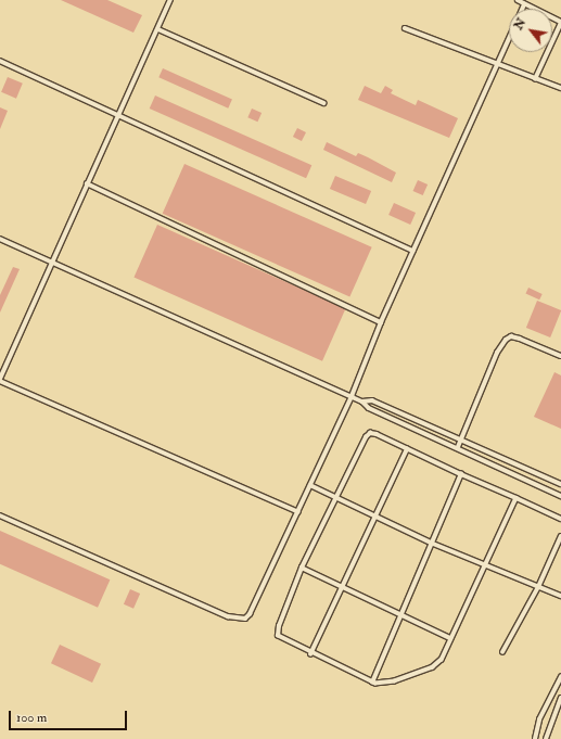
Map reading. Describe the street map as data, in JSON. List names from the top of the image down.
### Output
{
  "scale_bar": "100 m",
  "north": "top left"
}
